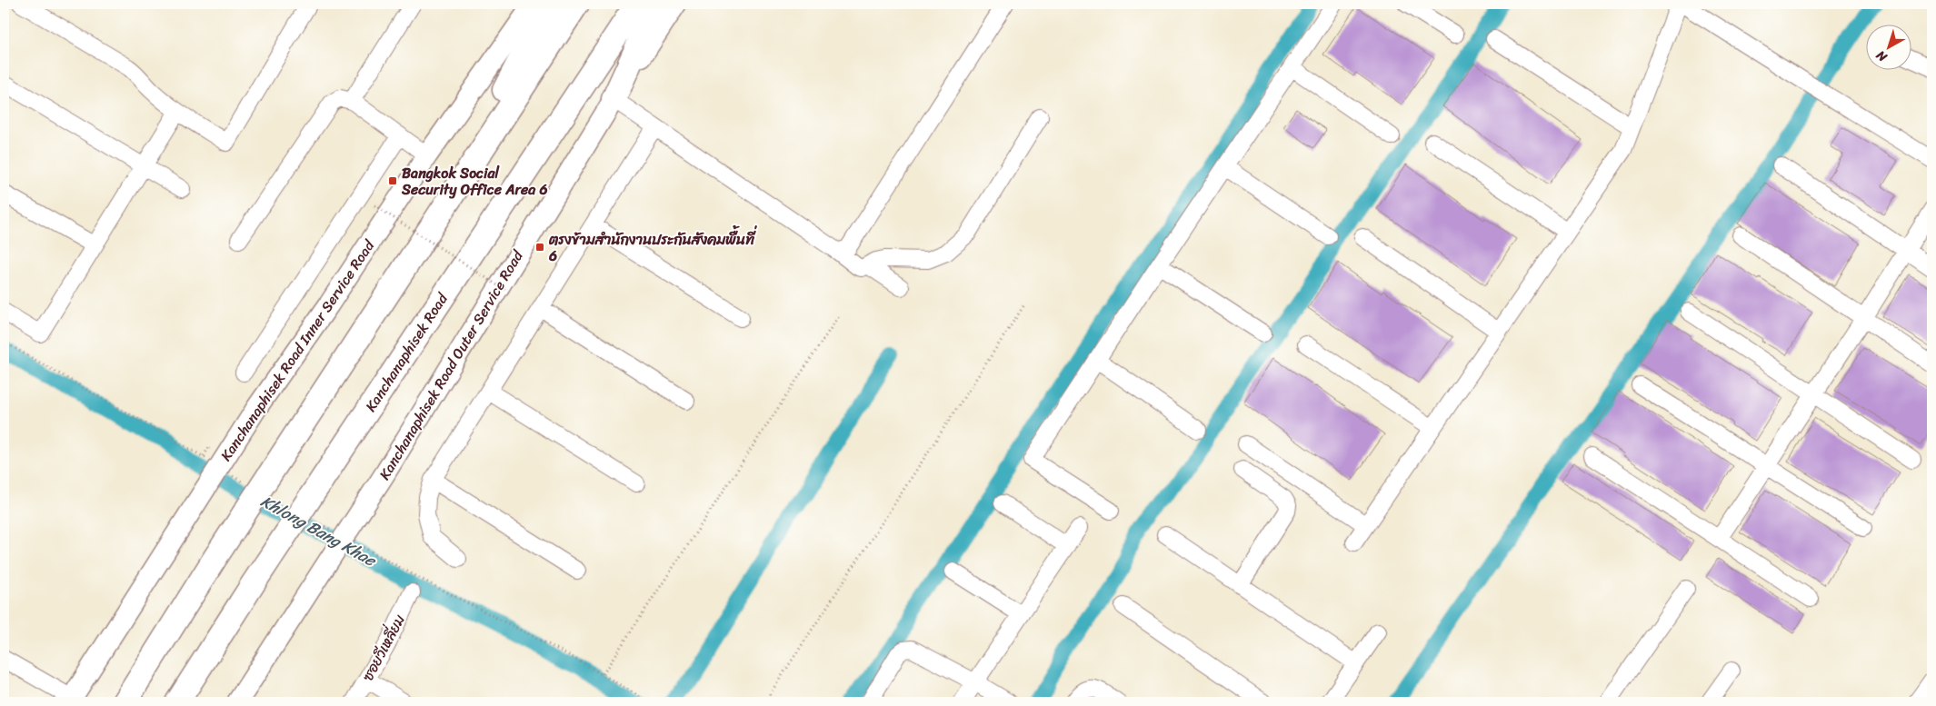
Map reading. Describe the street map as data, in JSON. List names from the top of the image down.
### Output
{
  "streets": {
    "highway": ["Kanchanaphisek Road"],
    "main road": ["Kanchanaphisek Road Inner Service Road", "Kanchanaphisek Road Outer Service Road"],
    "street": ["ซอยวีเหลี่ยม"]
  },
  "water": ["Khlong Bang Khae"],
  "places": {
    "transit": ["Bangkok Social Security Office Area 6", "ตรงข้ามสำนักงานประกันสังคมพื้นที่ 6"]
  },
  "north": "bottom left"
}
